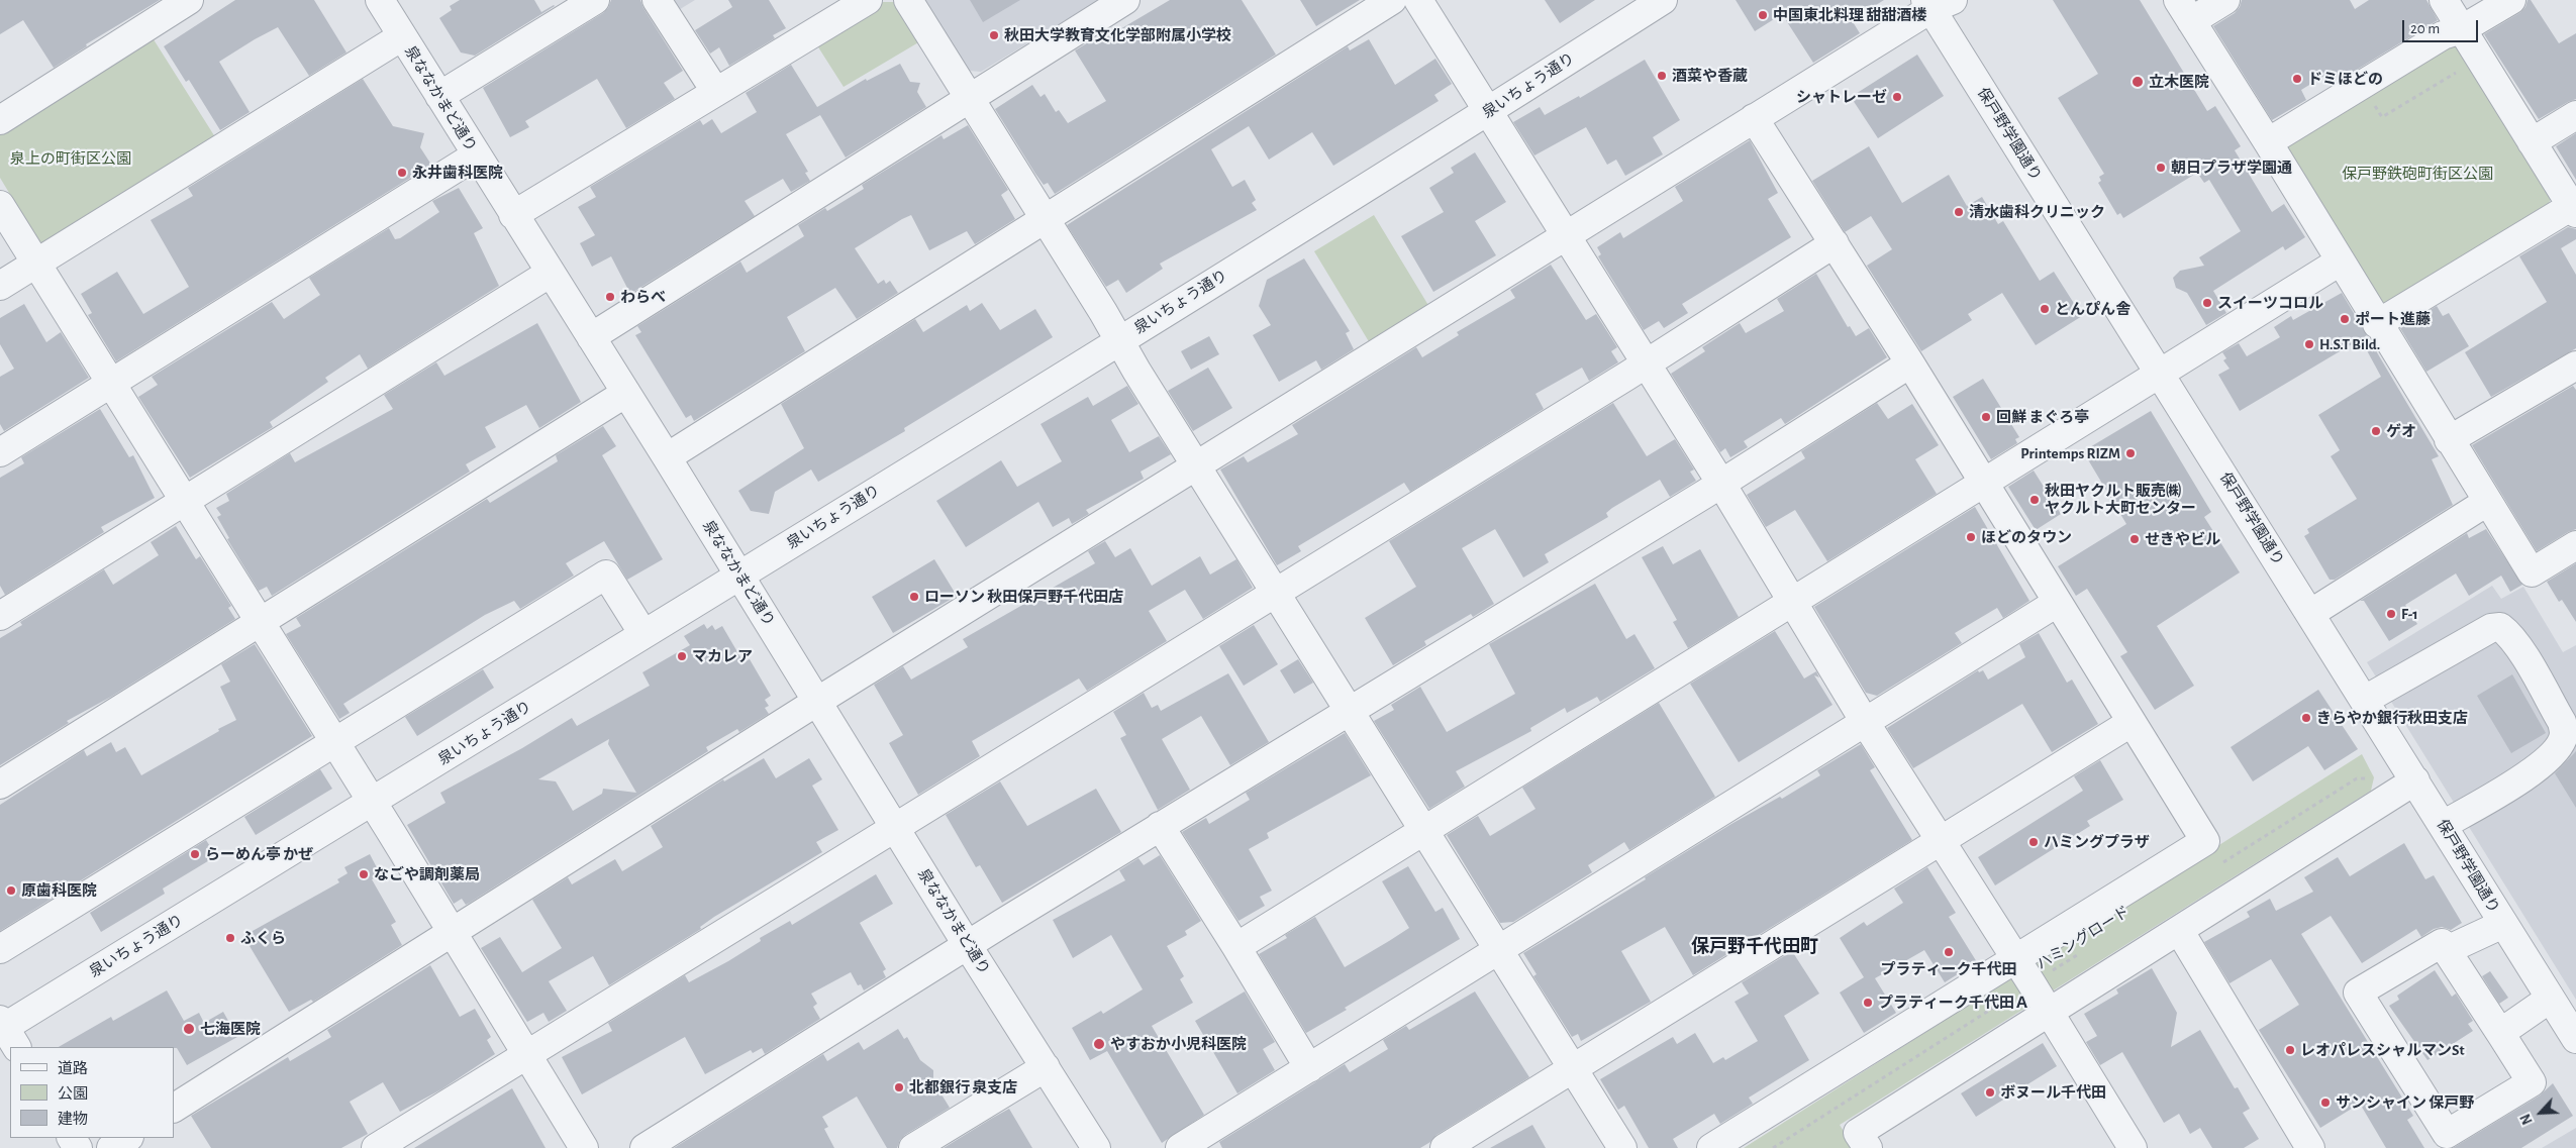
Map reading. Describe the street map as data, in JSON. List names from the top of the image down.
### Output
{
  "streets": {
    "street": ["泉いちょう通り", "泉ななかまど通り", "保戸野学園通り"],
    "path": ["ハミングロード"]
  },
  "crossings": [
    ["泉いちょう通り", "泉ななかまど通り"]
  ],
  "districts": ["保戸野千代田町"],
  "parks": ["泉上の町街区公園", "保戸野鉄砲町街区公園"],
  "places": [
    "中国東北料理 甜甜酒楼",
    "秋田大学教育文化学部附属小学校",
    "酒菜や香蔵",
    "ドミほどの",
    "立木医院",
    "シャトレーゼ",
    "朝日プラザ学園通",
    "永井歯科医院",
    "清水歯科クリニック",
    "わらべ",
    "スイーツコロル",
    "とんぴん舎",
    "ポート進藤",
    "H.S.T Bild.",
    "回鮮 まぐろ亭",
    "ゲオ",
    "Printemps RIZM",
    "秋田ヤクルト販売㈱ ヤクルト大町センター",
    "ほどのタウン",
    "せきやビル",
    "ローソン 秋田保戸野千代田店",
    "F-1",
    "マカレア",
    "きらやか銀行秋田支店",
    "ハミングプラザ",
    "らーめん亭 かぜ",
    "なごや調剤薬局",
    "原歯科医院",
    "ふくら",
    "プラティーク千代田",
    "プラティーク千代田Ａ",
    "七海医院",
    "やすおか小児科医院",
    "レオパレスシャルマンSt",
    "北都銀行 泉支店",
    "ボヌール千代田",
    "サンシャイン 保戸野"
  ],
  "legend": ["道路", "公園", "建物"],
  "scale_bar": "20 m",
  "north": "bottom left"
}
